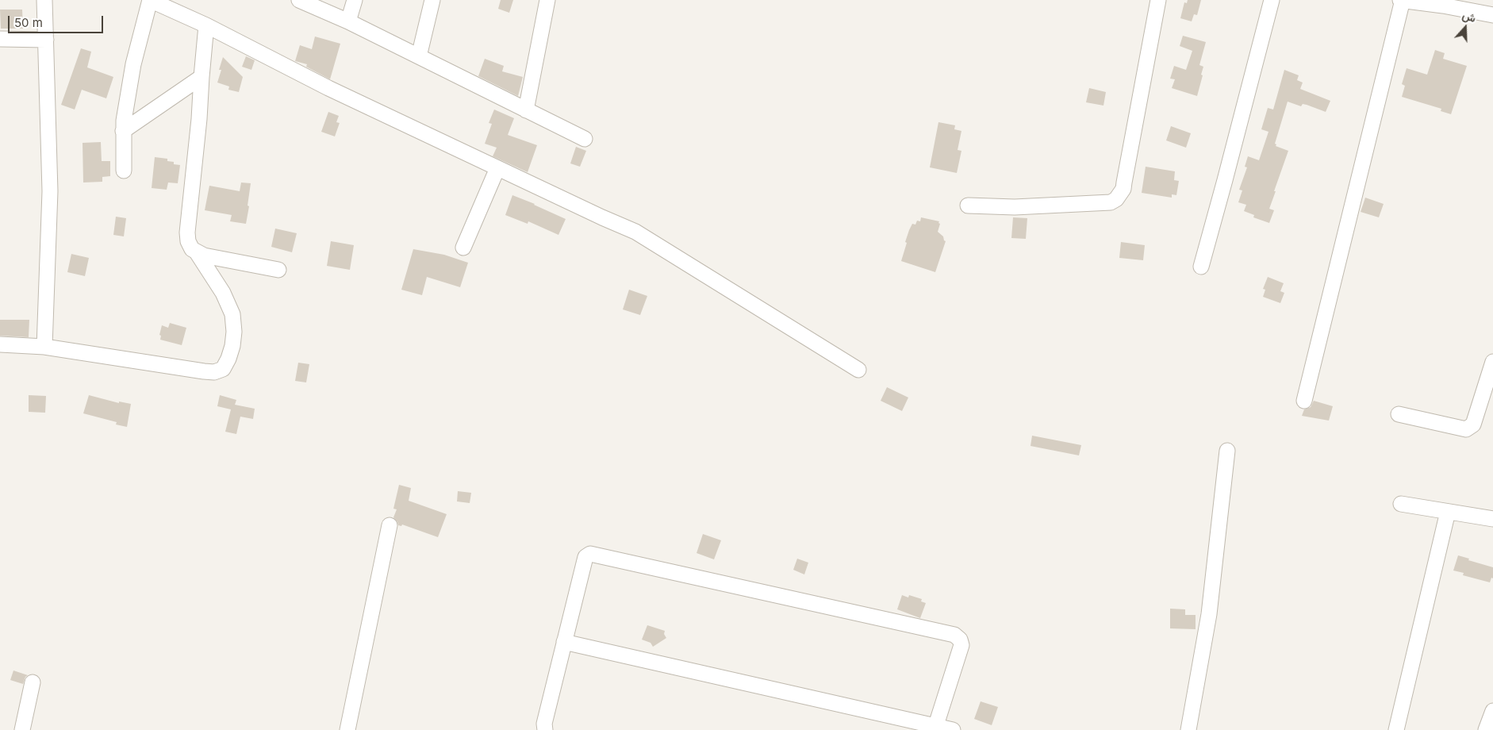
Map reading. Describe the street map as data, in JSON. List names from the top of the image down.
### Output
{
  "scale_bar": "50 m",
  "north": "top"
}
